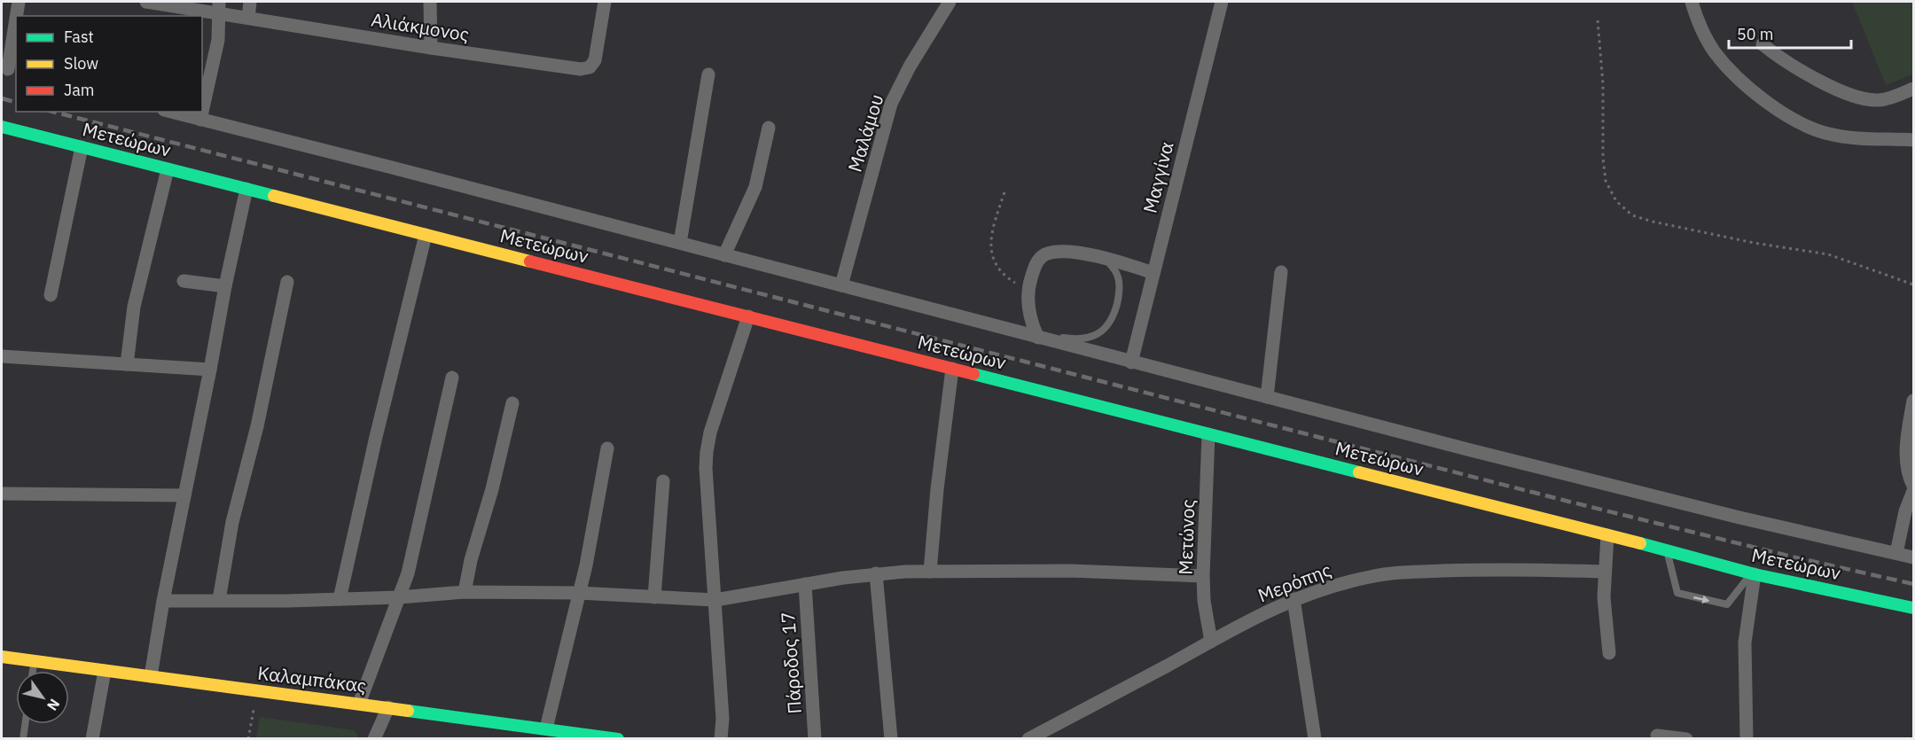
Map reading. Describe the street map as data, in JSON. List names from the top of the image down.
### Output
{
  "streets": {
    "street": [
      "Αλιάκμονος",
      "Μαλάμου",
      "Μετεώρων",
      "Μαγγίνα",
      "Μετώνος",
      "Μερόπης",
      "Πάροδος 17",
      "Καλαμπάκας"
    ]
  },
  "crossings": [
    ["Μετεώρων", "Μετώνος"],
    ["Μετώνος", "Μερόπης"]
  ],
  "legend": ["Fast", "Slow", "Jam"],
  "scale_bar": "50 m",
  "north": "bottom right"
}
